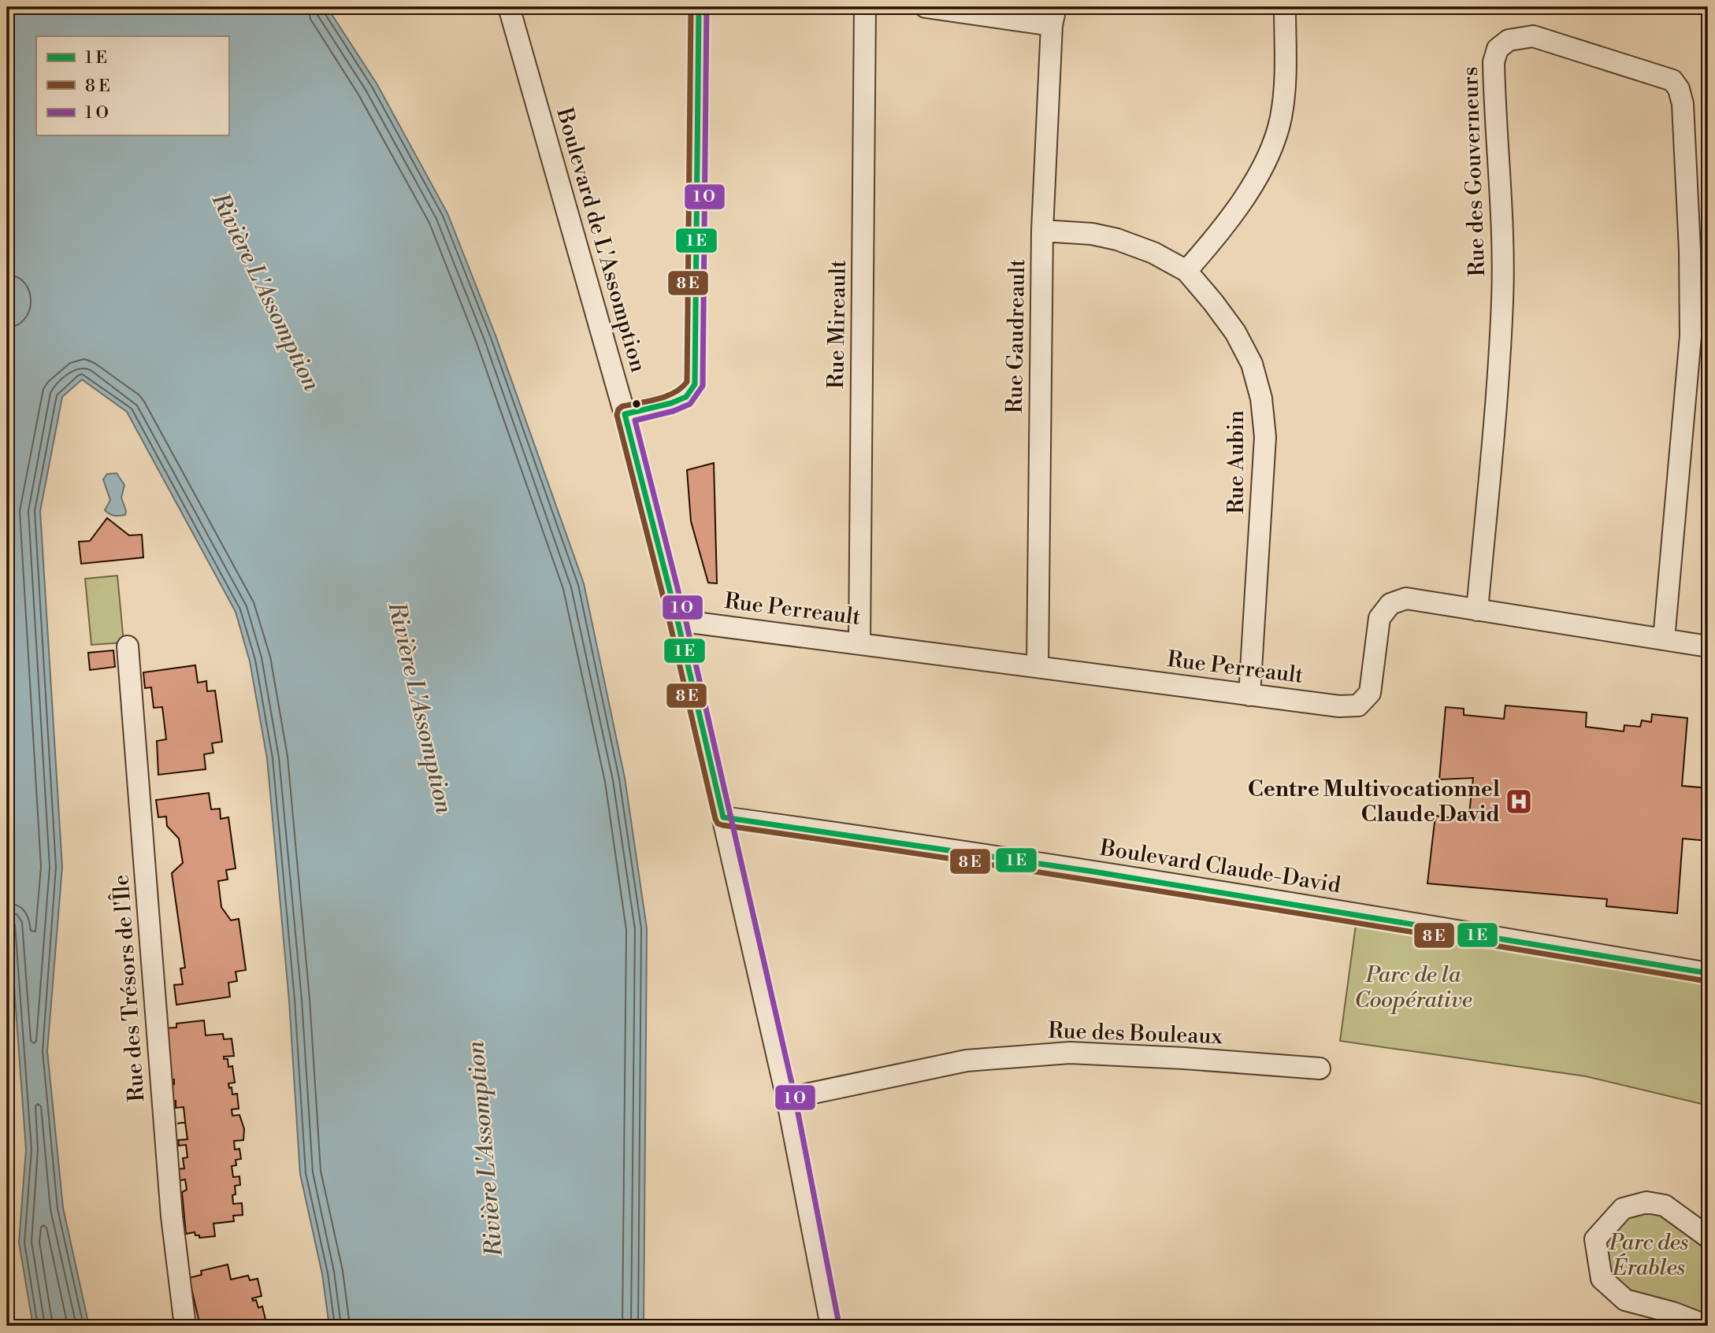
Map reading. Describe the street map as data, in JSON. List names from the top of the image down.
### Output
{
  "streets": {
    "street": [
      "Rue des Gouverneurs",
      "Boulevard de L'Assomption",
      "Rue Mireault",
      "Rue Gaudreault",
      "Rue Aubin",
      "Rue Perreault",
      "Boulevard Claude-David",
      "Rue des Trésors de l'Île",
      "Rue des Bouleaux"
    ]
  },
  "crossings": [
    ["Rue des Gouverneurs", "Rue Perreault"],
    ["Boulevard de L'Assomption", "Rue Perreault"],
    ["Boulevard de L'Assomption", "Boulevard Claude-David"],
    ["Boulevard de L'Assomption", "Rue des Bouleaux"],
    ["Rue Mireault", "Rue Perreault"],
    ["Rue Gaudreault", "Rue Aubin"],
    ["Rue Gaudreault", "Rue Perreault"],
    ["Rue Aubin", "Rue Perreault"]
  ],
  "water": ["Rivière L'Assomption"],
  "parks": ["Parc de la Coopérative", "Parc des Érables"],
  "places": {
    "hospital": ["Centre Multivocationnel Claude David"]
  },
  "legend": ["1 E", "8 E", "1 O"]
}
